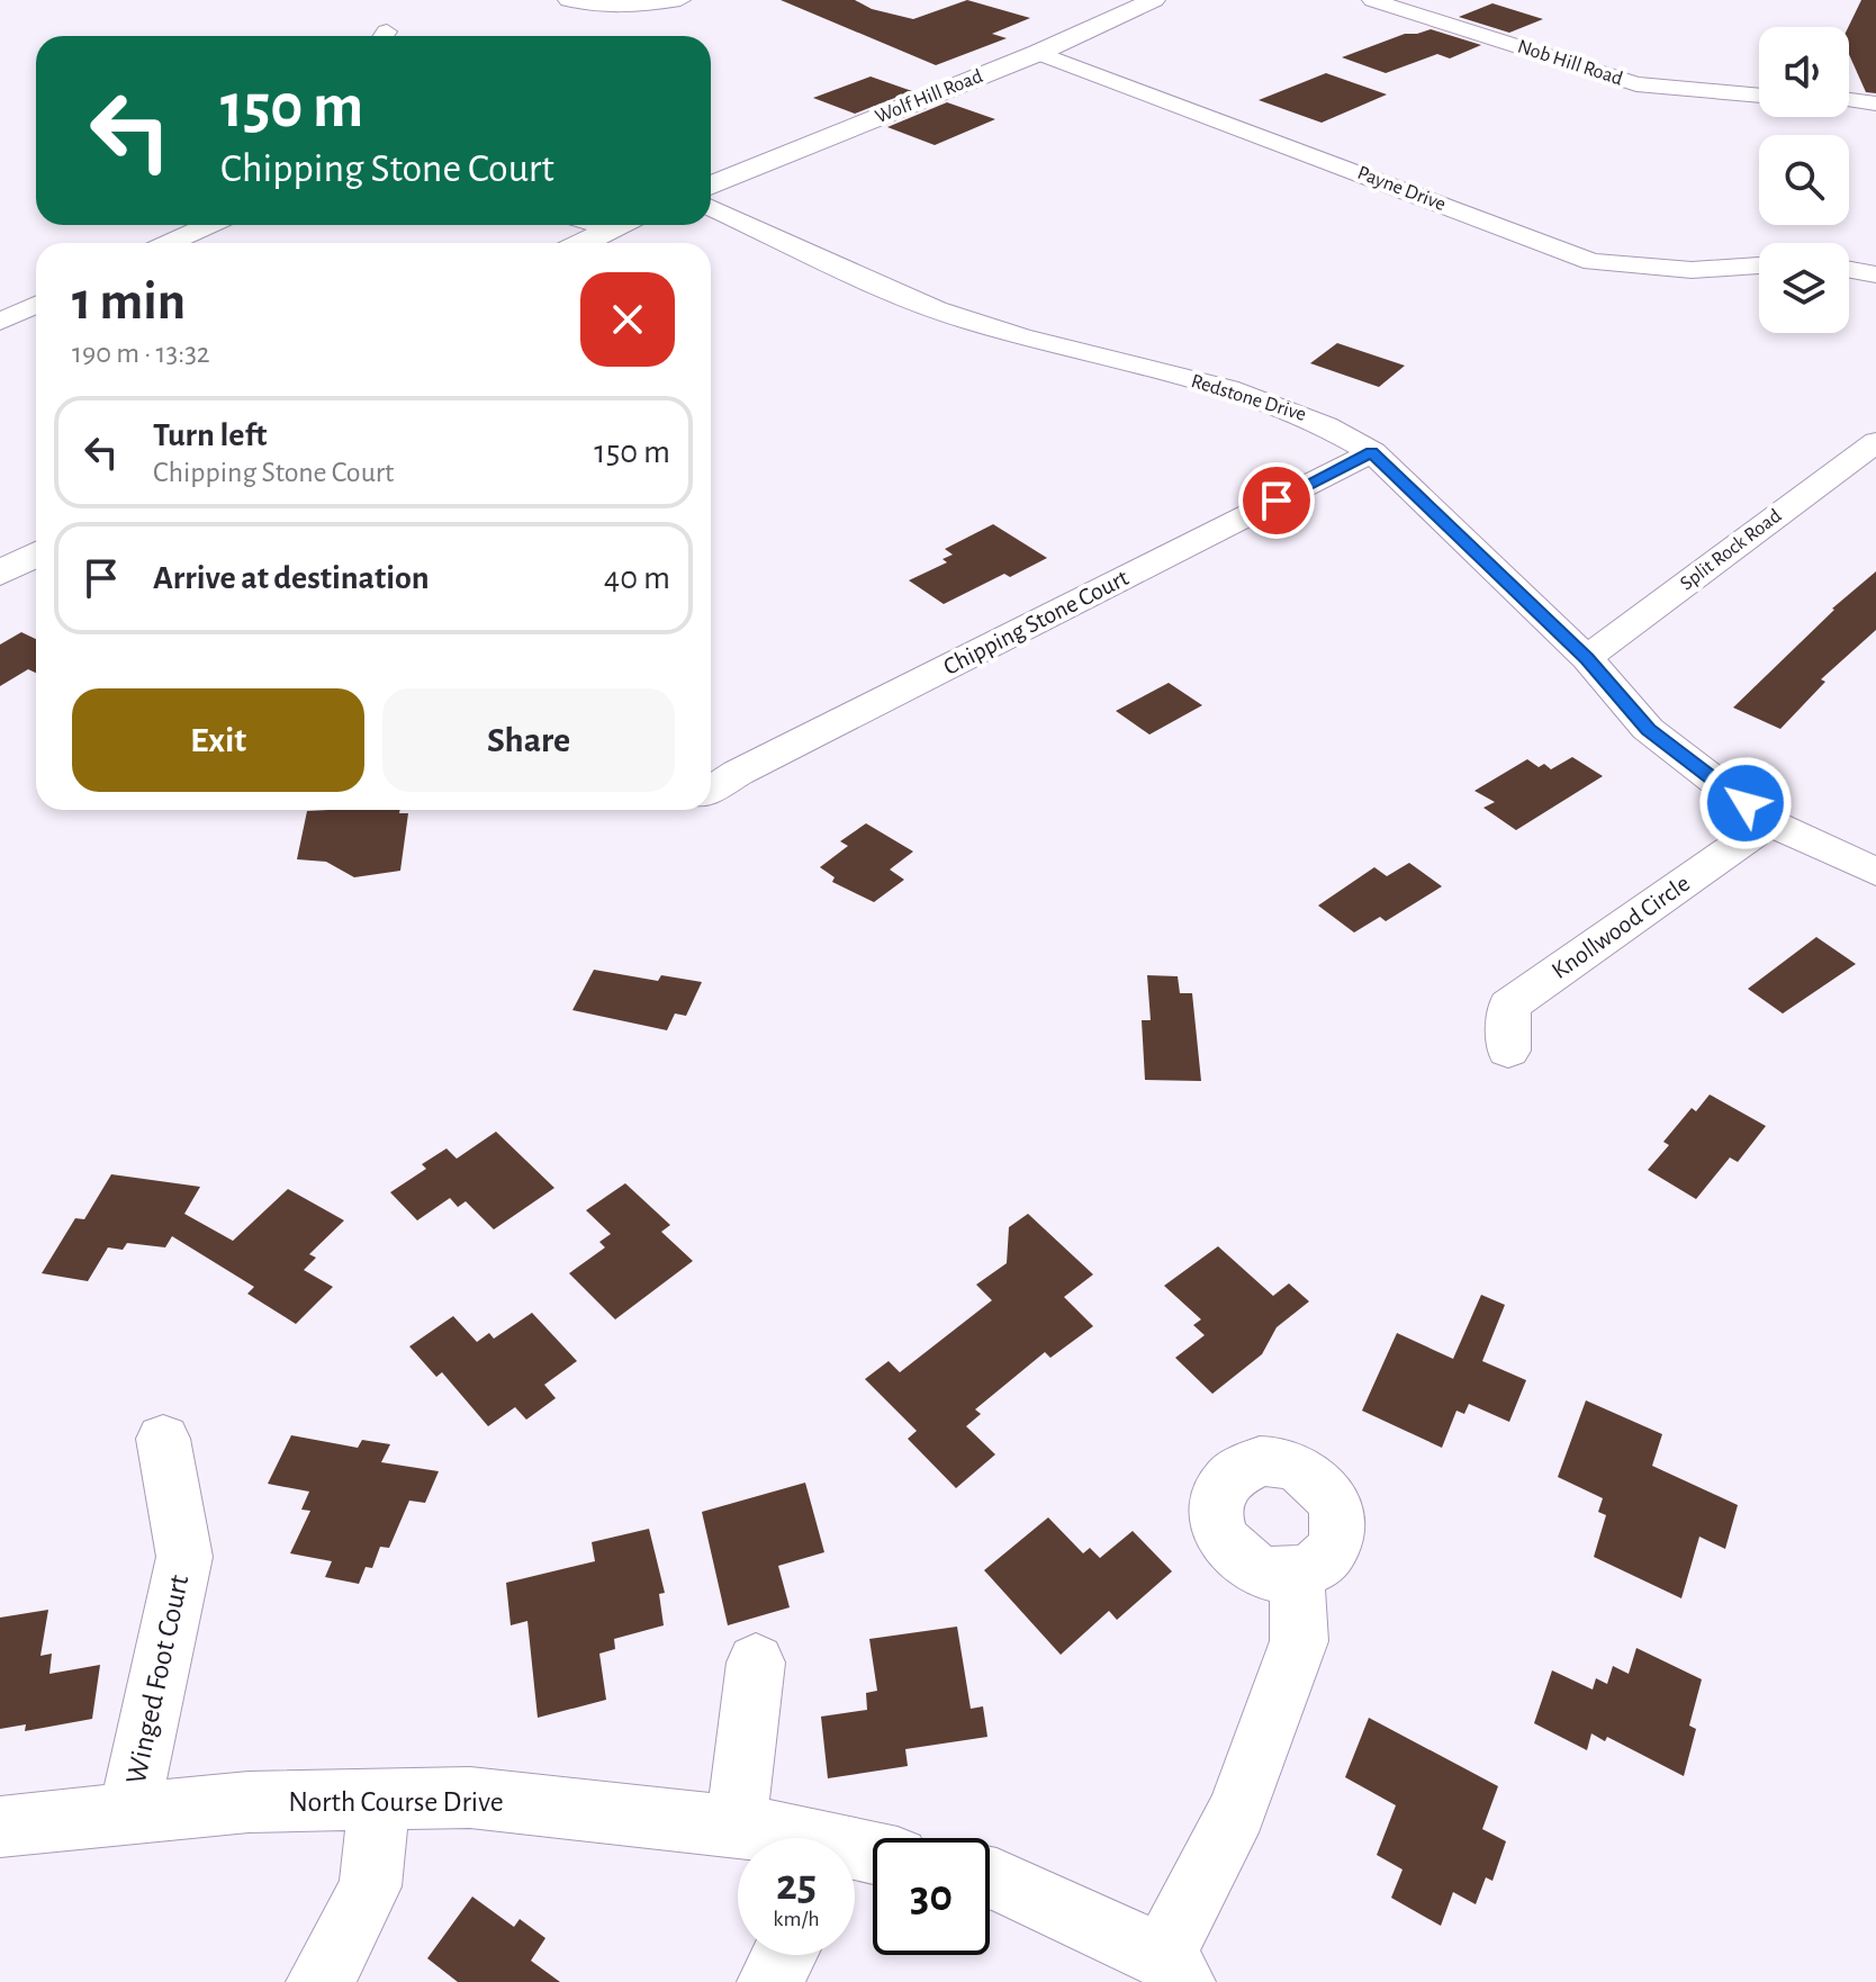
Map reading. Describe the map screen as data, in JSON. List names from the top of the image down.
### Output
{
  "streets": {
    "street": [
      "Nob Hill Road",
      "Wolf Hill Road",
      "Payne Drive",
      "Redstone Drive",
      "Split Rock Road",
      "Chipping Stone Court",
      "Knollwood Circle",
      "Winged Foot Court",
      "North Course Drive"
    ]
  },
  "crossings": [
    ["Wolf Hill Road", "Payne Drive"],
    ["Redstone Drive", "Split Rock Road"],
    ["Redstone Drive", "Chipping Stone Court"],
    ["Redstone Drive", "Knollwood Circle"],
    ["Winged Foot Court", "North Course Drive"]
  ],
  "page": {
    "turn": ["150 m", "Chipping Stone Court"],
    "heading": ["1 min", "190 m · 13:32"],
    "list": [
      {
        "name": "Turn left",
        "note": "Chipping Stone Court",
        "value": "150 m"
      },
      {
        "name": "Arrive at destination",
        "value": "40 m"
      }
    ],
    "buttons": ["Exit", "Share"],
    "speed": "25 km/h",
    "limit": "30"
  }
}
